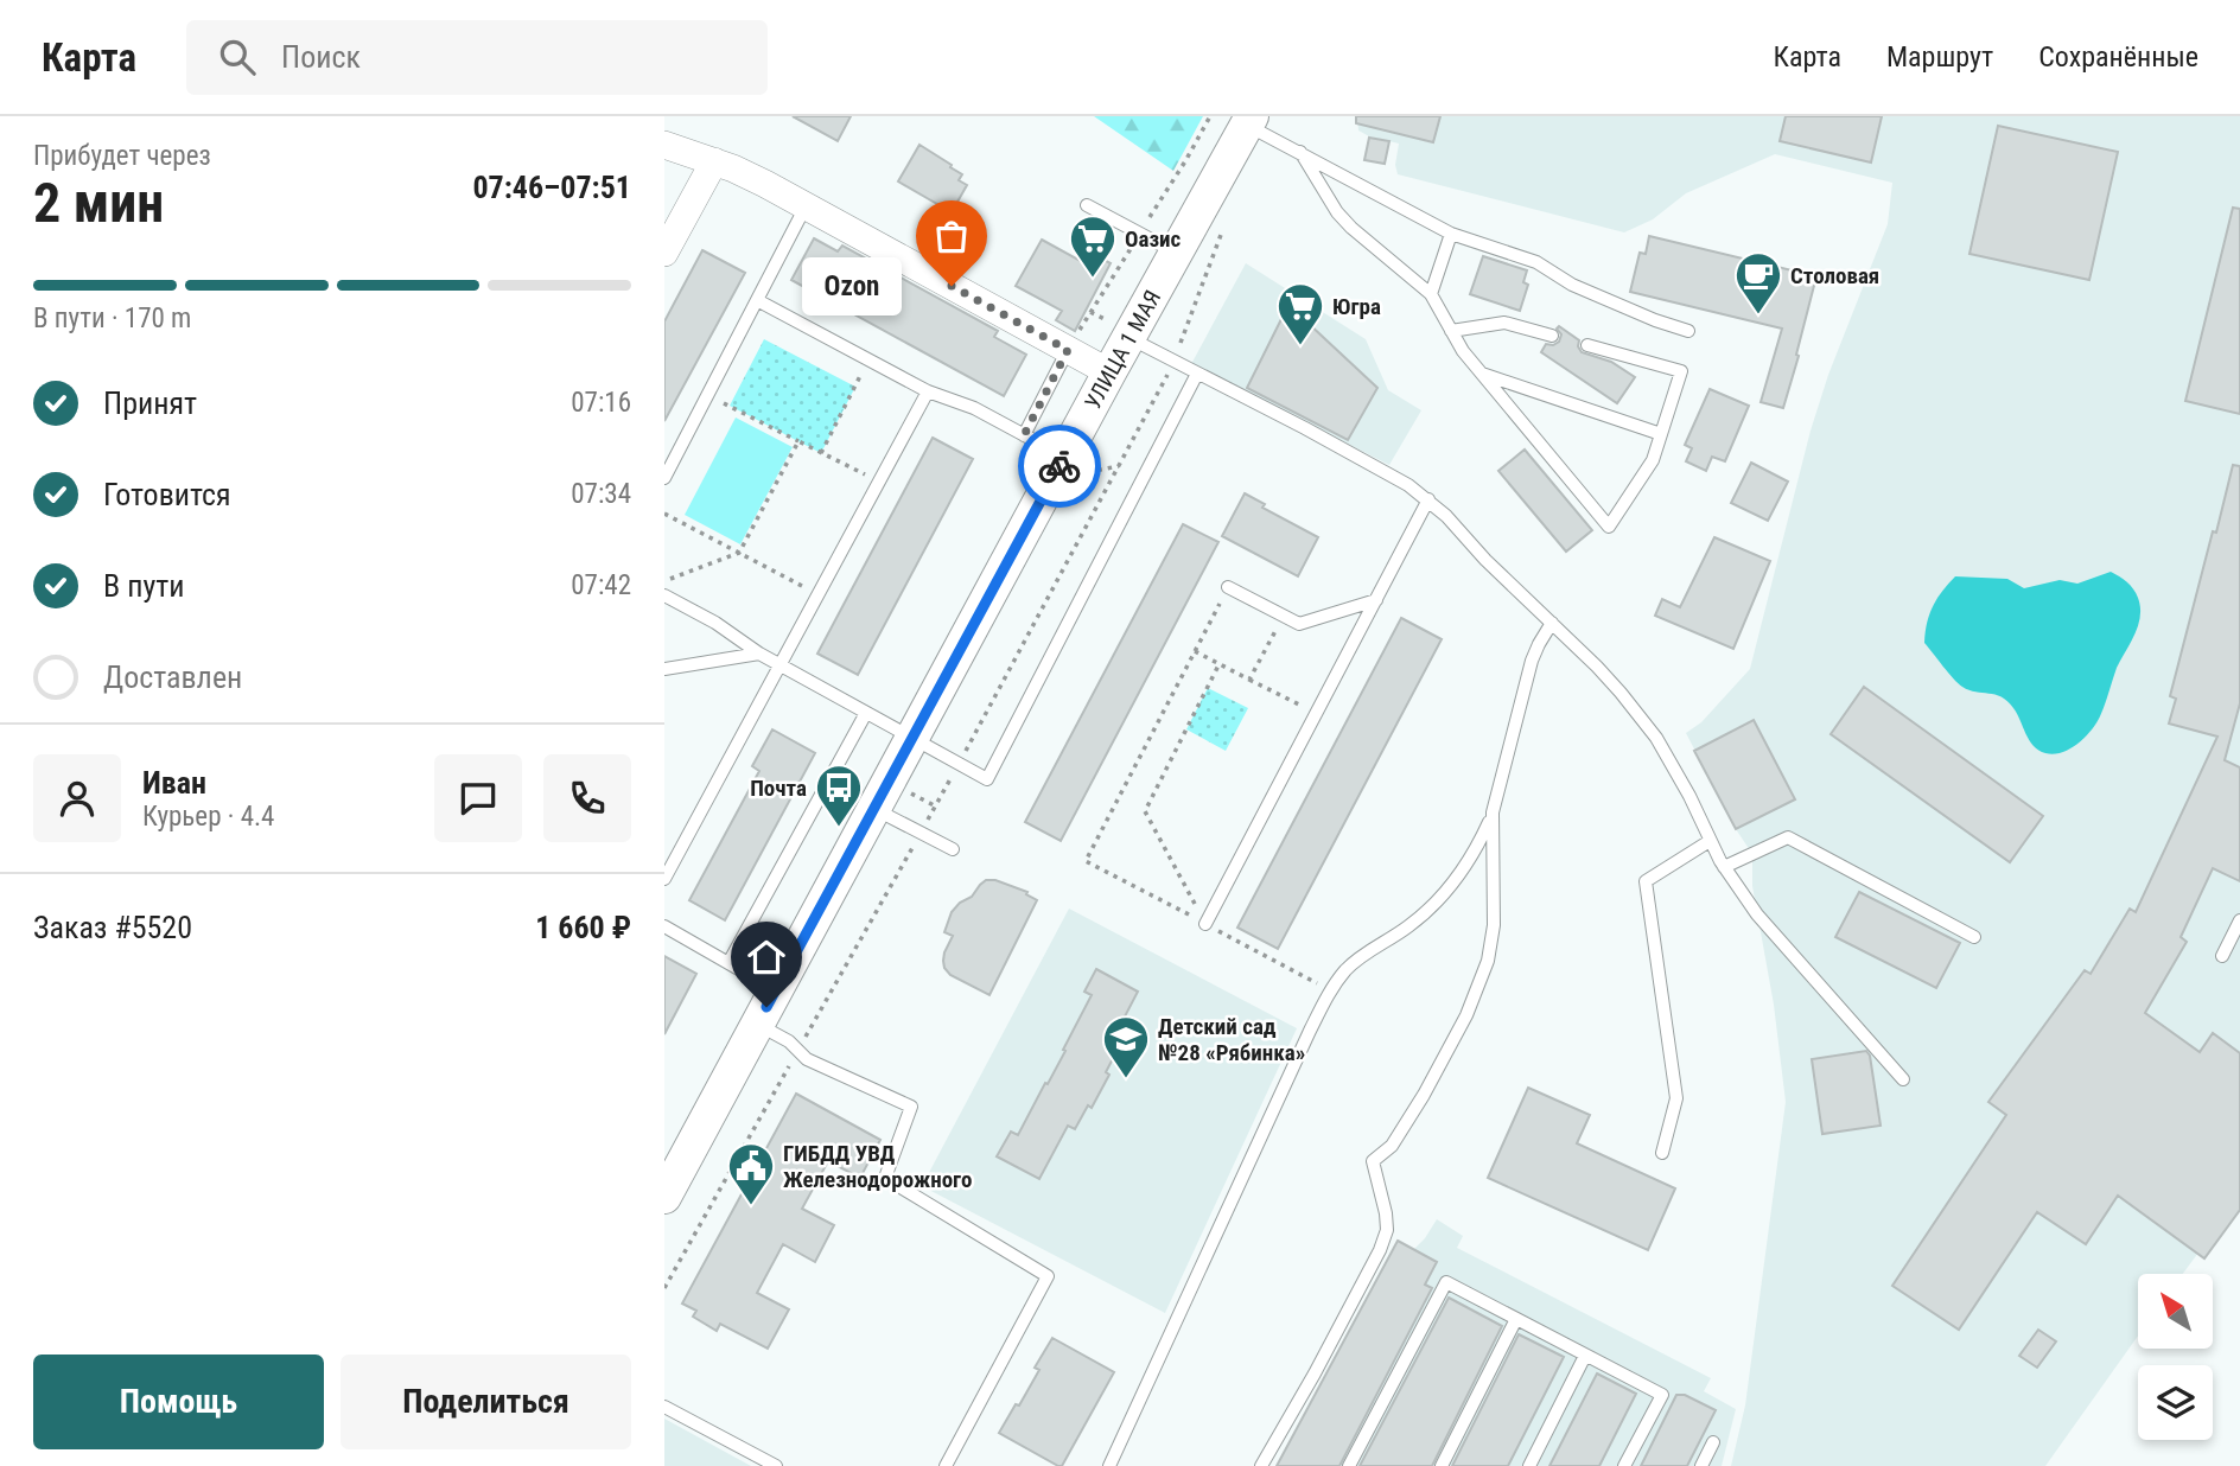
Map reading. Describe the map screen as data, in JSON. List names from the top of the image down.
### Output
{
  "streets": {
    "street": ["УЛИЦА 1 МАЯ"]
  },
  "places": {
    "supermarket": ["Оазис", "Югра"],
    "other": ["Ozon"],
    "cafe": ["Столовая"],
    "bus stop": ["Почта"],
    "school or university": ["Детский сад №28 «Рябинка»"],
    "public building": ["ГИБДД УВД Железнодорожного"]
  },
  "north": "top left",
  "page": {
    "header": "Карта",
    "search": "Поиск",
    "nav": ["Карта", "Маршрут", "Сохранённые"],
    "heading": ["2 мин", "Прибудет через", "07:46–07:51"],
    "panel": [
      "Иван",
      "Курьер · 4.4",
      "Заказ #5520",
      "1 660 ₽"
    ],
    "bar": "В пути · 170 m",
    "bubble": "Ozon",
    "list": [
      ["Принят", "07:16"],
      ["Готовится", "07:34"],
      ["В пути", "07:42"],
      "Доставлен"
    ],
    "buttons": ["Помощь", "Поделиться"]
  }
}
